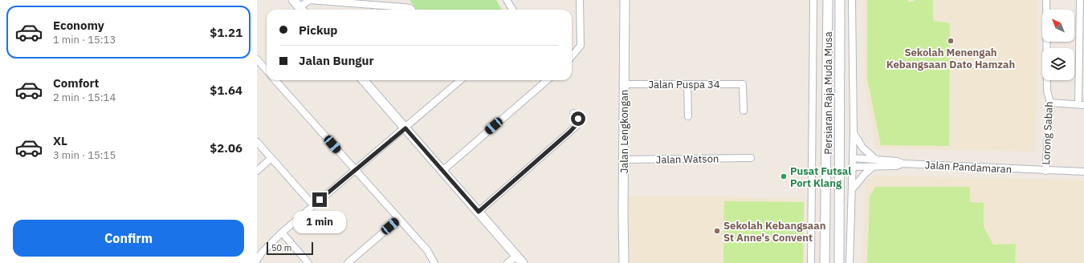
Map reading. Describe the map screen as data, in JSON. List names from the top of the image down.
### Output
{
  "streets": {
    "street": [
      "Jalan Puspa 34",
      "Persiaran Raja Muda Musa",
      "Jalan Lengkongan",
      "Lorong Sabah",
      "Jalan Watson",
      "Jalan Pandamaran"
    ]
  },
  "crossings": [
    ["Jalan Puspa 34", "Jalan Lengkongan"],
    ["Jalan Lengkongan", "Jalan Watson"],
    ["Lorong Sabah", "Jalan Pandamaran"]
  ],
  "places": ["Sekolah Menengah Kebangsaan Dato Hamzah", "Pusat Futsal Port Klang", "Sekolah Kebangsaan St Anne's Convent"],
  "scale_bar": "50 m",
  "north": "top left",
  "page": {
    "list": [
      {
        "name": "Economy",
        "note": "1 min · 15:13",
        "value": "$1.21"
      },
      {
        "name": "Comfort",
        "note": "2 min · 15:14",
        "value": "$1.64"
      },
      {
        "name": "XL",
        "note": "3 min · 15:15",
        "value": "$2.06"
      }
    ],
    "banner": ["Pickup", "Jalan Bungur"],
    "bubble": "1 min",
    "buttons": "Confirm",
    "scale": "50 m"
  }
}
